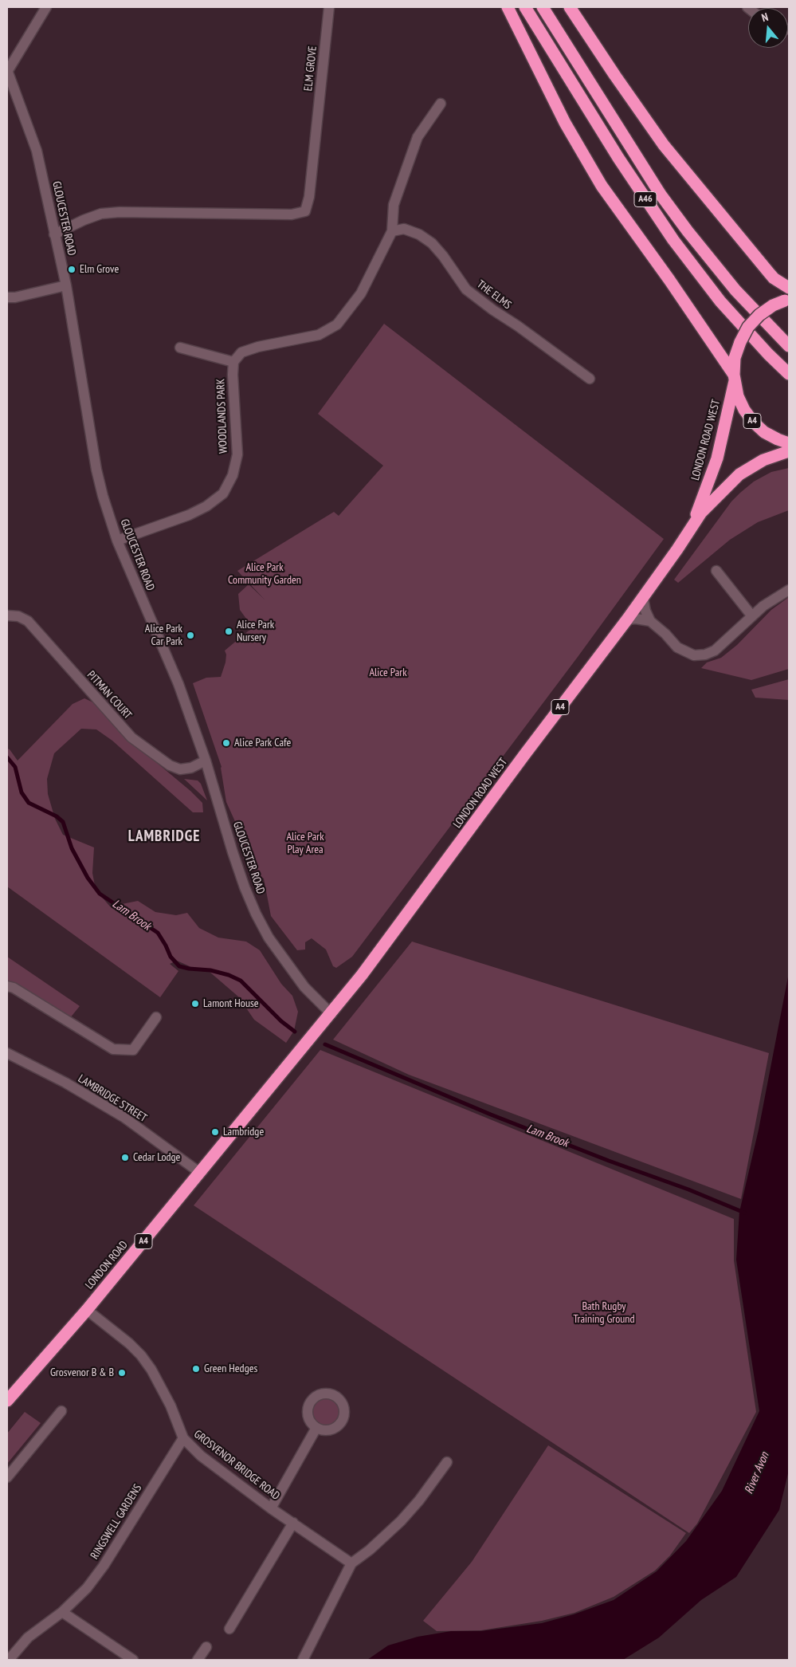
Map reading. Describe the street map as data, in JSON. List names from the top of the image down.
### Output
{
  "streets": {
    "highway": [
      "A46",
      "A4",
      "LONDON ROAD WEST",
      "LONDON ROAD"
    ],
    "street": [
      "ELM GROVE",
      "GLOUCESTER ROAD",
      "THE ELMS",
      "WOODLANDS PARK",
      "PITMAN COURT",
      "LAMBRIDGE STREET",
      "GROSVENOR BRIDGE ROAD",
      "RINGSWELL GARDENS"
    ]
  },
  "crossings": [
    ["ELM GROVE", "GLOUCESTER ROAD"],
    ["GLOUCESTER ROAD", "WOODLANDS PARK"],
    ["GLOUCESTER ROAD", "LONDON ROAD WEST"],
    ["GLOUCESTER ROAD", "PITMAN COURT"],
    ["A4", "LONDON ROAD WEST"],
    ["LONDON ROAD WEST", "LONDON ROAD"],
    ["LAMBRIDGE STREET", "LONDON ROAD"],
    ["LONDON ROAD", "GROSVENOR BRIDGE ROAD"],
    ["GROSVENOR BRIDGE ROAD", "RINGSWELL GARDENS"]
  ],
  "districts": ["LAMBRIDGE"],
  "water": ["Lam Brook", "River Avon"],
  "parks": [
    "Alice Park Community Garden",
    "Alice Park",
    "Alice Park Play Area",
    "Bath Rugby Training Ground"
  ],
  "places": [
    "Elm Grove",
    "Alice Park Nursery",
    "Alice Park Car Park",
    "Alice Park Cafe",
    "Lamont House",
    "Lambridge",
    "Cedar Lodge",
    "Green Hedges",
    "Grosvenor B & B"
  ],
  "north": "top"
}
